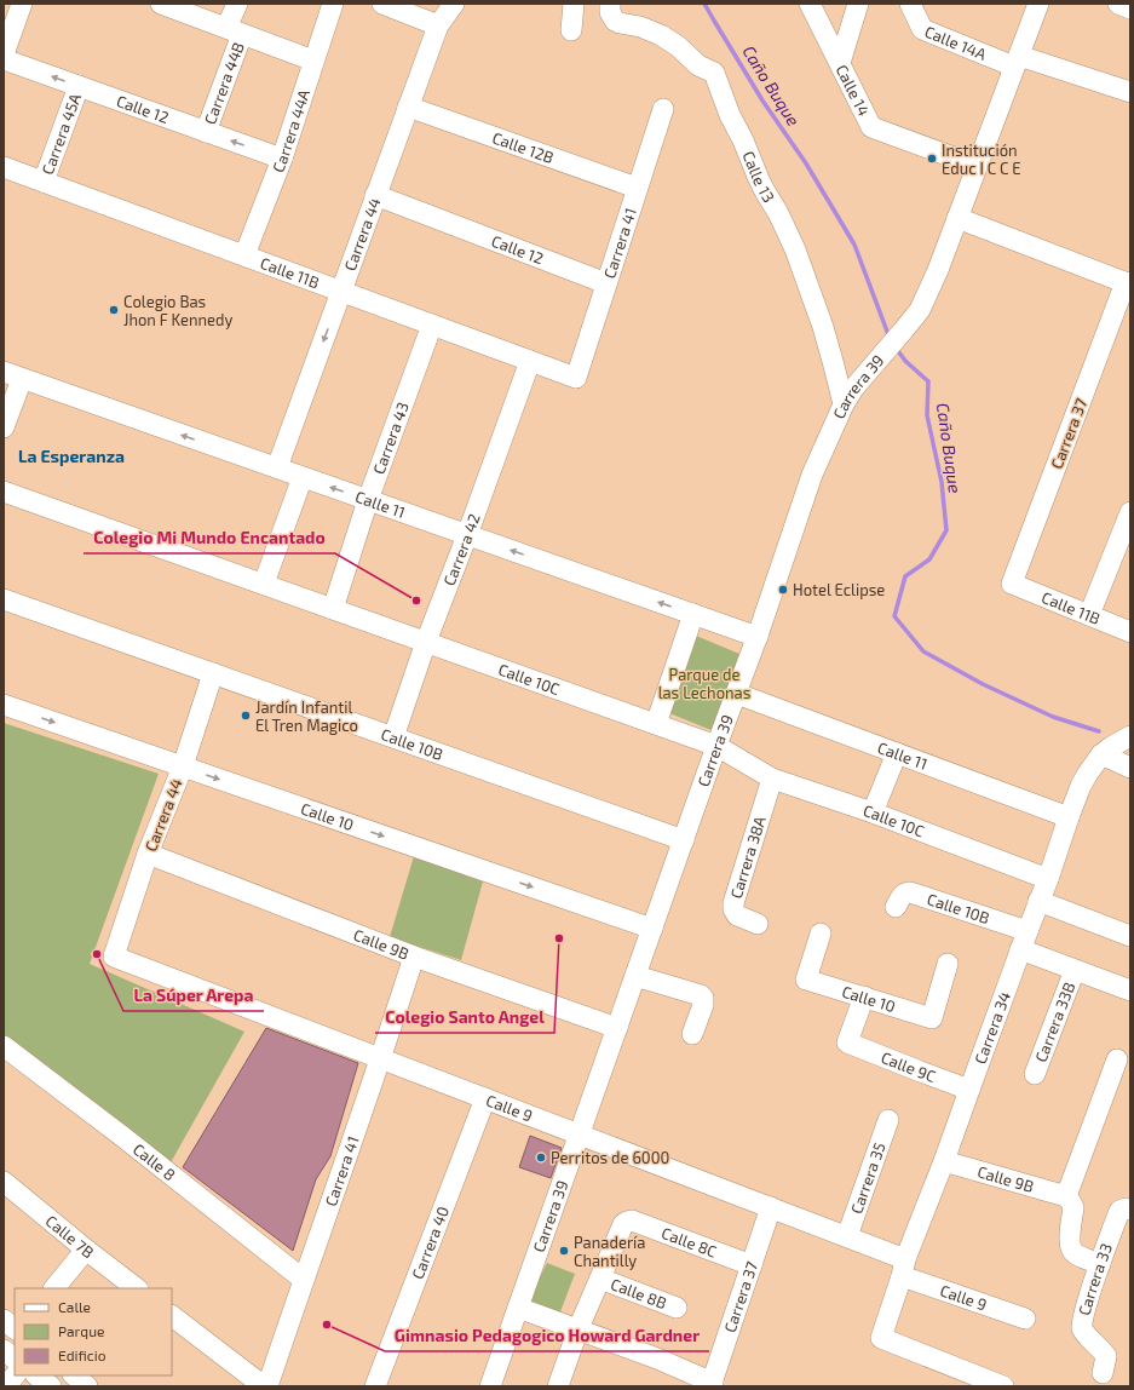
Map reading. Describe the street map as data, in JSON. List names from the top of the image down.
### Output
{
  "streets": {
    "street": [
      "Calle 14A",
      "Carrera 44B",
      "Calle 14",
      "Calle 12",
      "Carrera 44A",
      "Carrera 45A",
      "Calle 12B",
      "Calle 13",
      "Carrera 44",
      "Carrera 41",
      "Calle 11B",
      "Carrera 39",
      "Carrera 37",
      "Carrera 43",
      "Calle 11",
      "Carrera 42",
      "Calle 10C",
      "Calle 10B",
      "Calle 10",
      "Carrera 38A",
      "Calle 9B",
      "Carrera 33B",
      "Carrera 34",
      "Calle 9C",
      "Calle 9",
      "Calle 8",
      "Carrera 35",
      "Calle 7B",
      "Carrera 40",
      "Calle 8C",
      "Carrera 33",
      "Calle 8B"
    ]
  },
  "crossings": [
    ["Calle 14A", "Carrera 39"],
    ["Carrera 44B", "Calle 12"],
    ["Calle 14", "Carrera 39"],
    ["Calle 12", "Carrera 44A"],
    ["Calle 12", "Carrera 45A"],
    ["Calle 12", "Carrera 44"],
    ["Calle 12", "Carrera 41"],
    ["Carrera 44A", "Calle 11B"],
    ["Carrera 45A", "Calle 11B"],
    ["Calle 12B", "Carrera 44"],
    ["Calle 12B", "Carrera 41"],
    ["Calle 13", "Carrera 39"],
    ["Carrera 44", "Calle 11B"],
    ["Carrera 44", "Calle 11"],
    ["Carrera 44", "Calle 10B"],
    ["Carrera 44", "Calle 10"],
    ["Carrera 44", "Calle 9B"],
    ["Carrera 44", "Calle 9"],
    ["Carrera 41", "Calle 11B"],
    ["Carrera 41", "Calle 9B"],
    ["Carrera 41", "Calle 9"],
    ["Carrera 41", "Calle 8"],
    ["Calle 11B", "Carrera 37"],
    ["Calle 11B", "Carrera 43"],
    ["Calle 11B", "Carrera 42"],
    ["Carrera 39", "Calle 11"],
    ["Carrera 39", "Calle 10C"],
    ["Carrera 39", "Calle 10B"],
    ["Carrera 39", "Calle 10"],
    ["Carrera 39", "Calle 9B"],
    ["Carrera 39", "Calle 9"],
    ["Carrera 37", "Calle 9"],
    ["Carrera 37", "Calle 8C"],
    ["Carrera 43", "Calle 11"],
    ["Carrera 43", "Calle 10C"],
    ["Calle 11", "Carrera 42"],
    ["Calle 11", "Carrera 34"],
    ["Carrera 42", "Calle 10C"],
    ["Carrera 42", "Calle 10B"],
    ["Calle 10C", "Carrera 38A"],
    ["Calle 10C", "Carrera 34"],
    ["Calle 10B", "Carrera 33B"],
    ["Calle 10B", "Carrera 34"],
    ["Calle 10", "Calle 9C"],
    ["Calle 9B", "Carrera 34"],
    ["Carrera 34", "Calle 9C"],
    ["Carrera 34", "Calle 9"],
    ["Calle 9", "Carrera 35"],
    ["Calle 9", "Carrera 40"],
    ["Calle 8C", "Calle 8B"]
  ],
  "one_way": ["Calle 11", "Calle 10"],
  "districts": ["La Esperanza"],
  "water": ["Caño Buque"],
  "parks": ["Parque de las Lechonas"],
  "places": [
    "Institución Educ I C C E",
    "Colegio Bas Jhon F Kennedy",
    "Hotel Eclipse",
    "Colegio Mi Mundo Encantado",
    "Jardín Infantil El Tren Magico",
    "Colegio Santo Angel",
    "La Súper Arepa",
    "Perritos de 6000",
    "Panadería Chantilly",
    "Gimnasio Pedagogico Howard Gardner"
  ],
  "legend": ["Calle", "Parque", "Edificio"]
}
